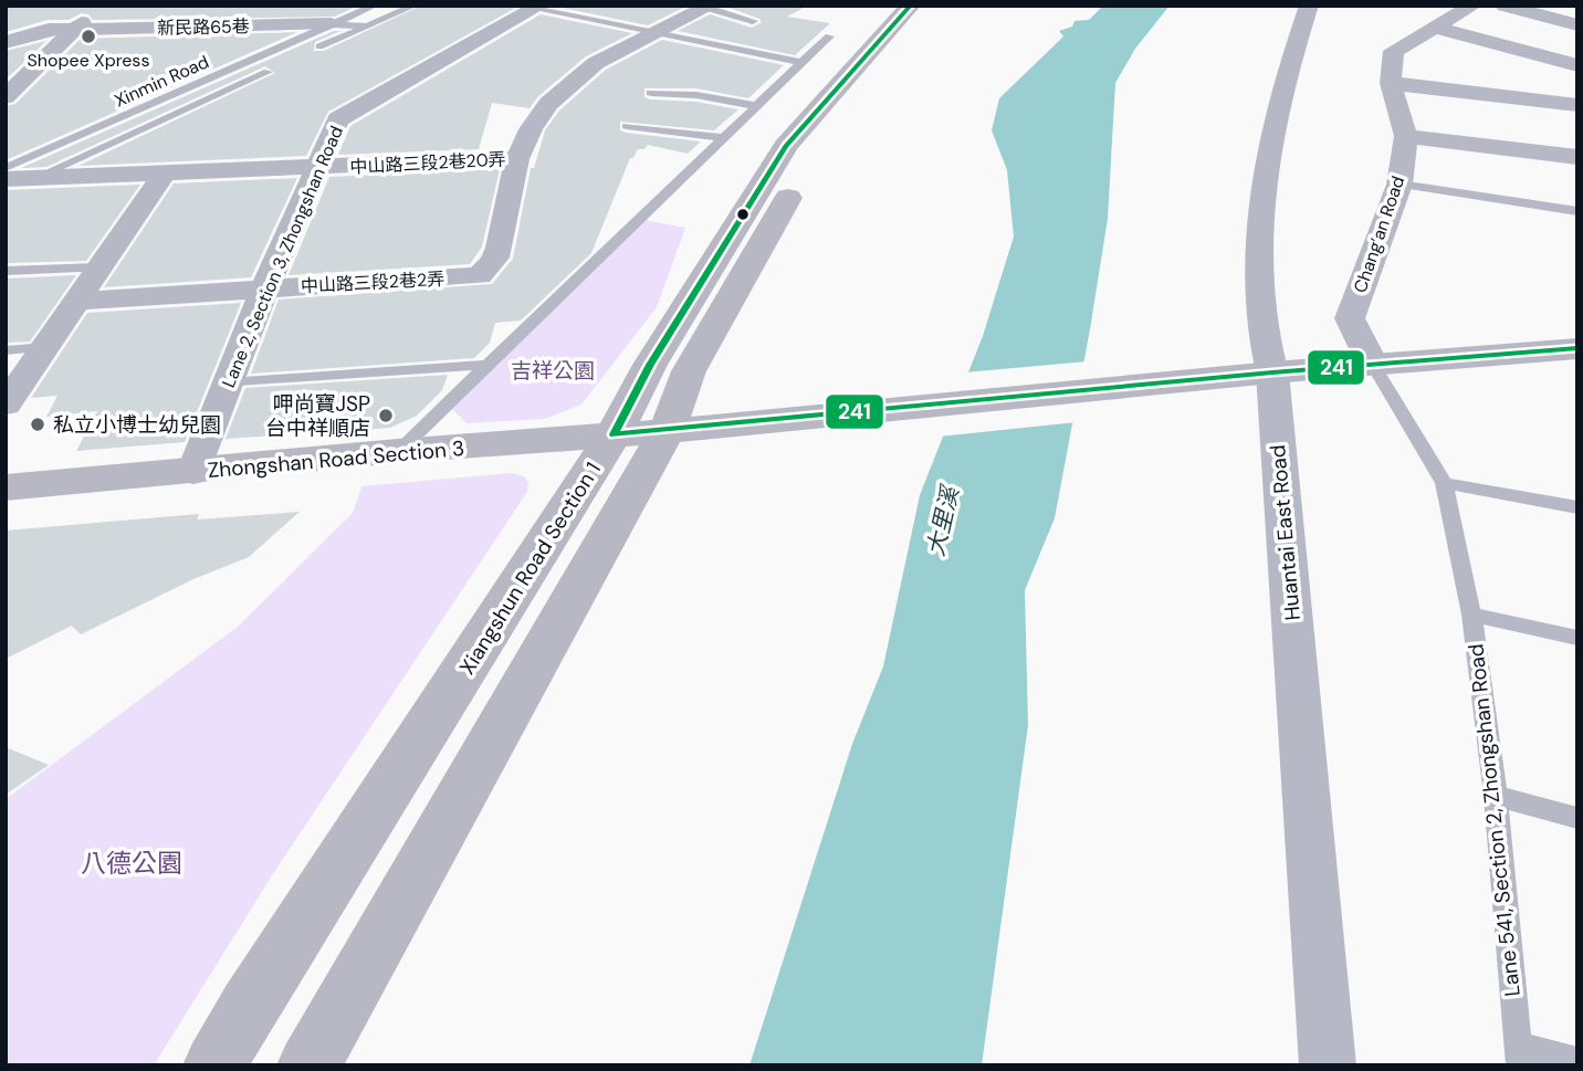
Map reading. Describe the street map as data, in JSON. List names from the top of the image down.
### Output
{
  "streets": {
    "street": [
      "新民路65巷",
      "中山路三段2巷20弄",
      "Chang’an Road",
      "Lane 2, Section 3, Zhongshan Road",
      "中山路三段2巷2弄",
      "Zhongshan Road Section 3",
      "Huantai East Road",
      "Xiangshun Road Section 1"
    ],
    "lane": ["Xinmin Road", "Lane 541, Section 2, Zhongshan Road"]
  },
  "crossings": [
    ["新民路65巷", "Xinmin Road"],
    ["Xinmin Road", "中山路三段2巷20弄"],
    ["中山路三段2巷20弄", "Lane 2, Section 3, Zhongshan Road"],
    ["中山路三段2巷20弄", "中山路三段2巷2弄"],
    ["Chang’an Road", "Zhongshan Road Section 3"],
    ["Chang’an Road", "Lane 541, Section 2, Zhongshan Road"],
    ["Lane 2, Section 3, Zhongshan Road", "中山路三段2巷2弄"],
    ["Lane 2, Section 3, Zhongshan Road", "Zhongshan Road Section 3"],
    ["Zhongshan Road Section 3", "Huantai East Road"],
    ["Zhongshan Road Section 3", "Xiangshun Road Section 1"],
    ["Zhongshan Road Section 3", "Lane 541, Section 2, Zhongshan Road"]
  ],
  "water": ["大里溪"],
  "parks": ["吉祥公園", "八德公園"],
  "places": ["Shopee Xpress", "呷尚寶JSP 台中祥順店", "私立小博士幼兒園"],
  "lines": ["transit line 241"]
}
